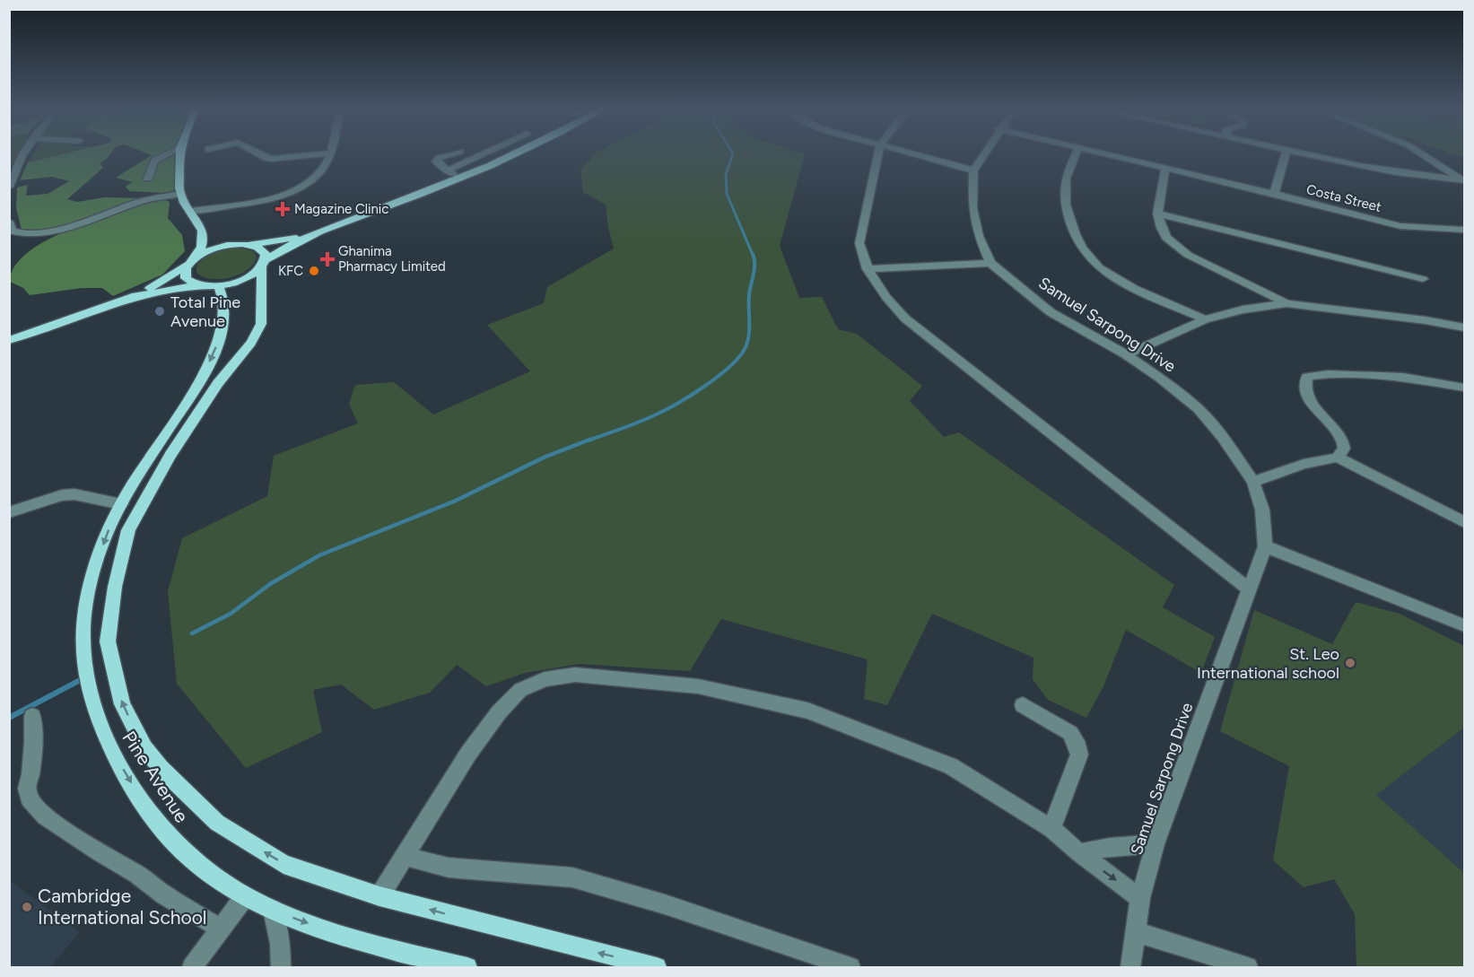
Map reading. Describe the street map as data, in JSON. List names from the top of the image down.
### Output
{
  "streets": {
    "main road": ["Pine Avenue"],
    "street": ["Costa Street", "Samuel Sarpong Drive"]
  },
  "places": {
    "health": ["Magazine Clinic", "Ghanima Pharmacy Limited"],
    "other": [
      "KFC",
      "Total Pine Avenue",
      "St. Leo International school",
      "Cambridge International School"
    ]
  }
}
